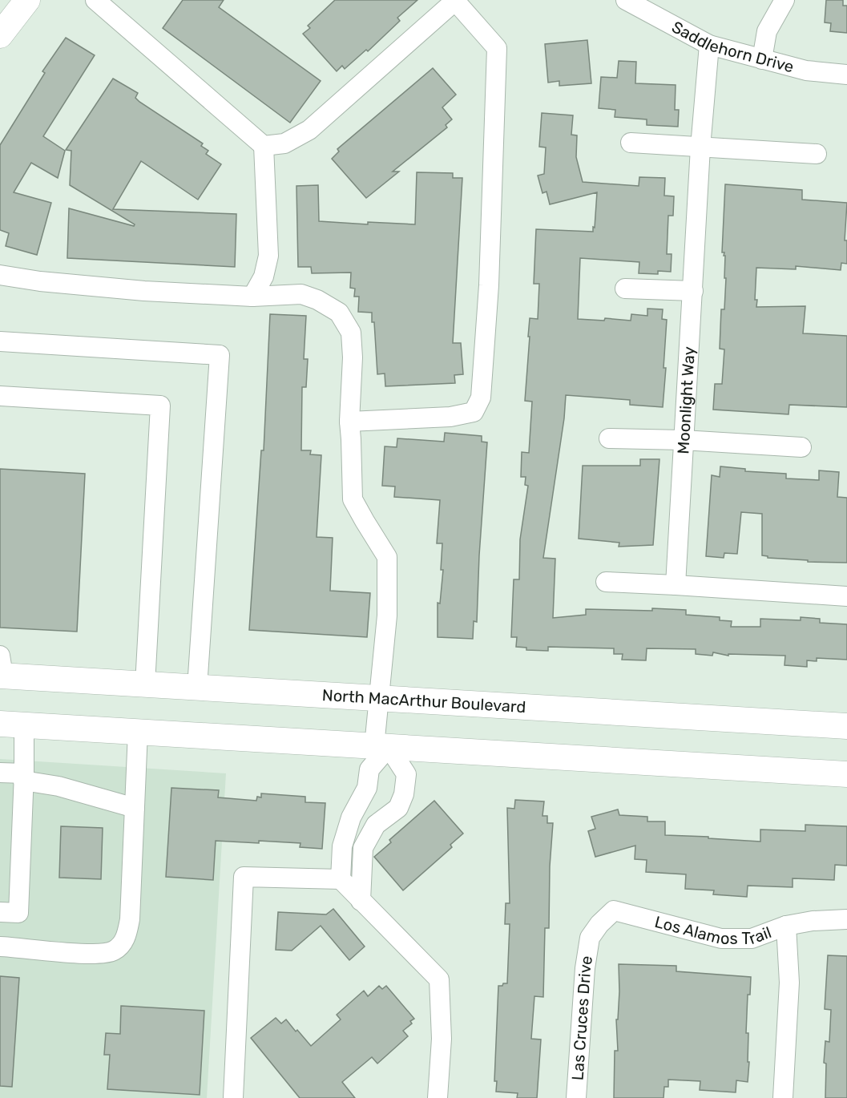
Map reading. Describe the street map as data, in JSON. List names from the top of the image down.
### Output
{
  "streets": {
    "main road": ["North MacArthur Boulevard"],
    "street": [
      "Saddlehorn Drive",
      "Moonlight Way",
      "Los Alamos Trail",
      "Las Cruces Drive"
    ]
  },
  "crossings": [
    ["Saddlehorn Drive", "Moonlight Way"],
    ["Los Alamos Trail", "Las Cruces Drive"]
  ]
}
